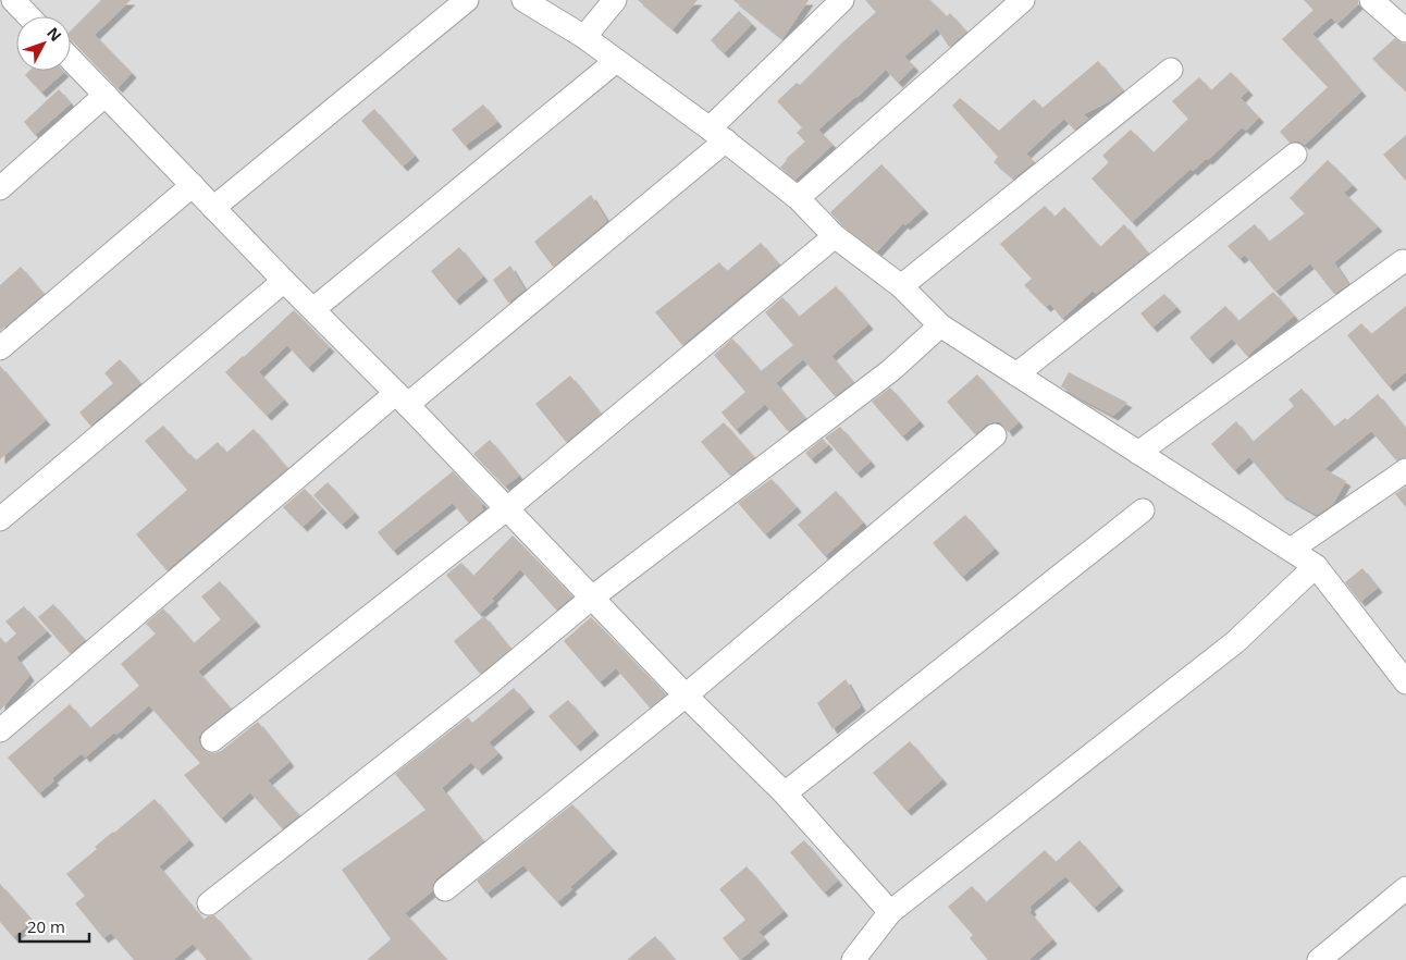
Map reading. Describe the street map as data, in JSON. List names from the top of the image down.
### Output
{
  "scale_bar": "20 m",
  "north": "top right"
}
